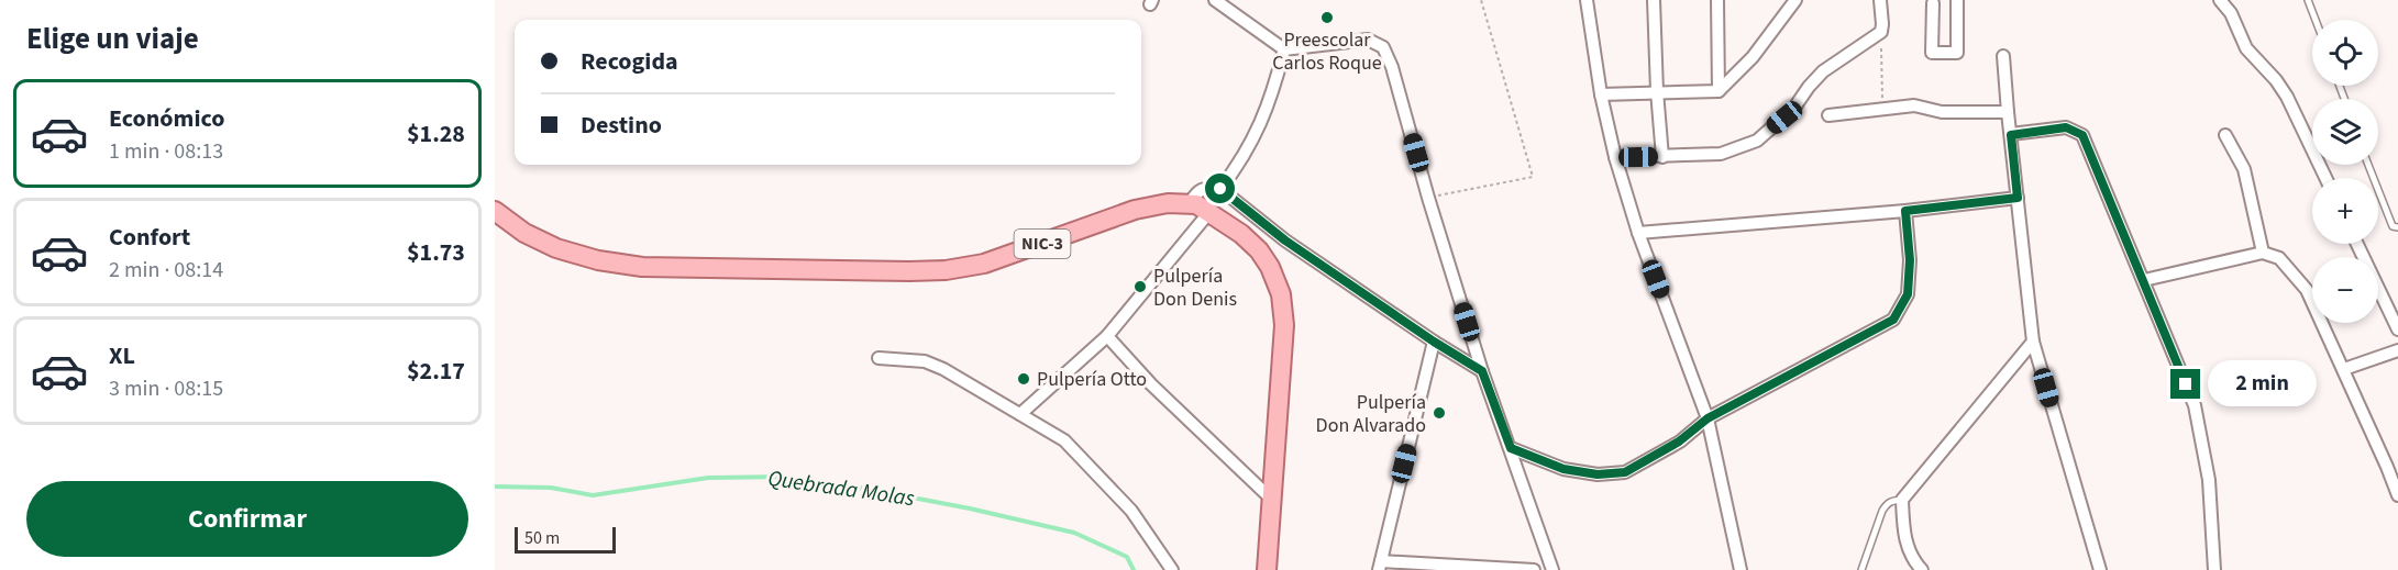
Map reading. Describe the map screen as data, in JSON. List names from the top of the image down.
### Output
{
  "streets": {
    "main road": ["NIC-3"]
  },
  "water": ["Quebrada Molas"],
  "places": [
    "Preescolar Carlos Roque",
    "Pulpería Don Denis",
    "Pulpería Otto",
    "Pulpería Don Alvarado"
  ],
  "scale_bar": "50 m",
  "page": {
    "heading": "Elige un viaje",
    "map_buttons": ["+", "−"],
    "banner": ["Recogida", "Destino"],
    "list": [
      {
        "name": "Económico",
        "note": "1 min · 08:13",
        "value": "$1.28"
      },
      {
        "name": "Confort",
        "note": "2 min · 08:14",
        "value": "$1.73"
      },
      {
        "name": "XL",
        "note": "3 min · 08:15",
        "value": "$2.17"
      }
    ],
    "bubble": "2 min",
    "buttons": "Confirmar",
    "scale": "50 m"
  }
}
